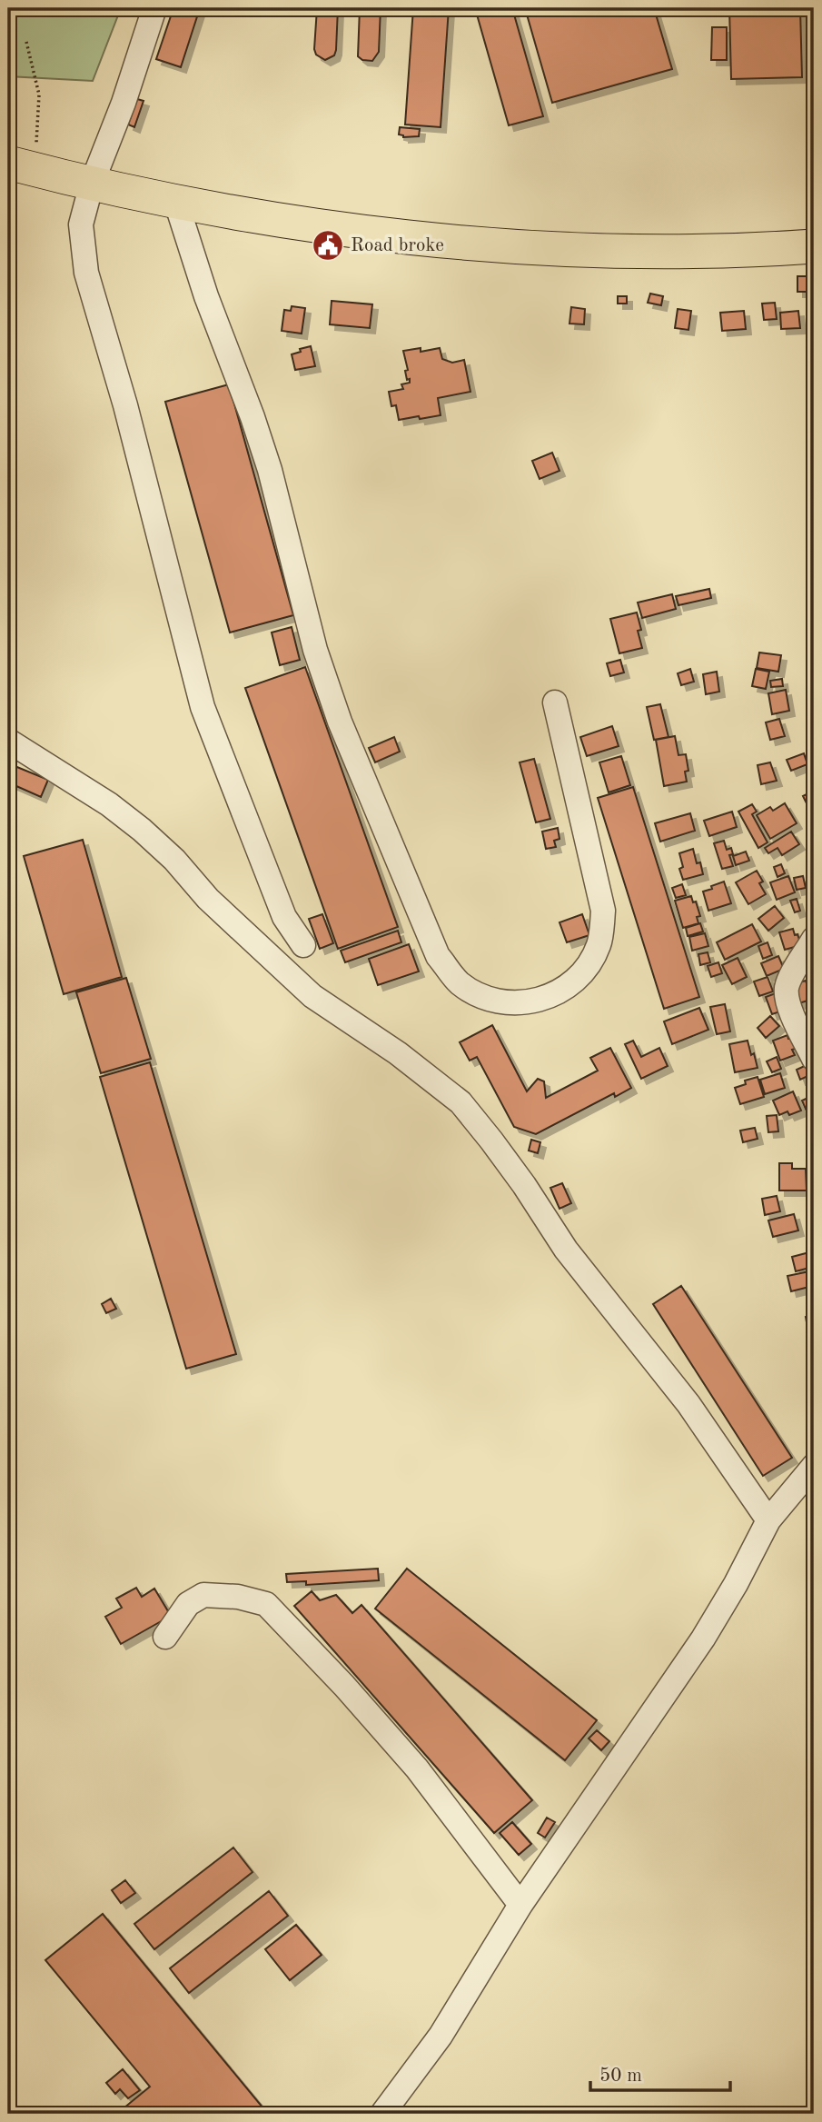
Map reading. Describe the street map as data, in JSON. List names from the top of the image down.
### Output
{
  "places": {
    "public building": ["Road broke"]
  },
  "scale_bar": "50 m"
}
